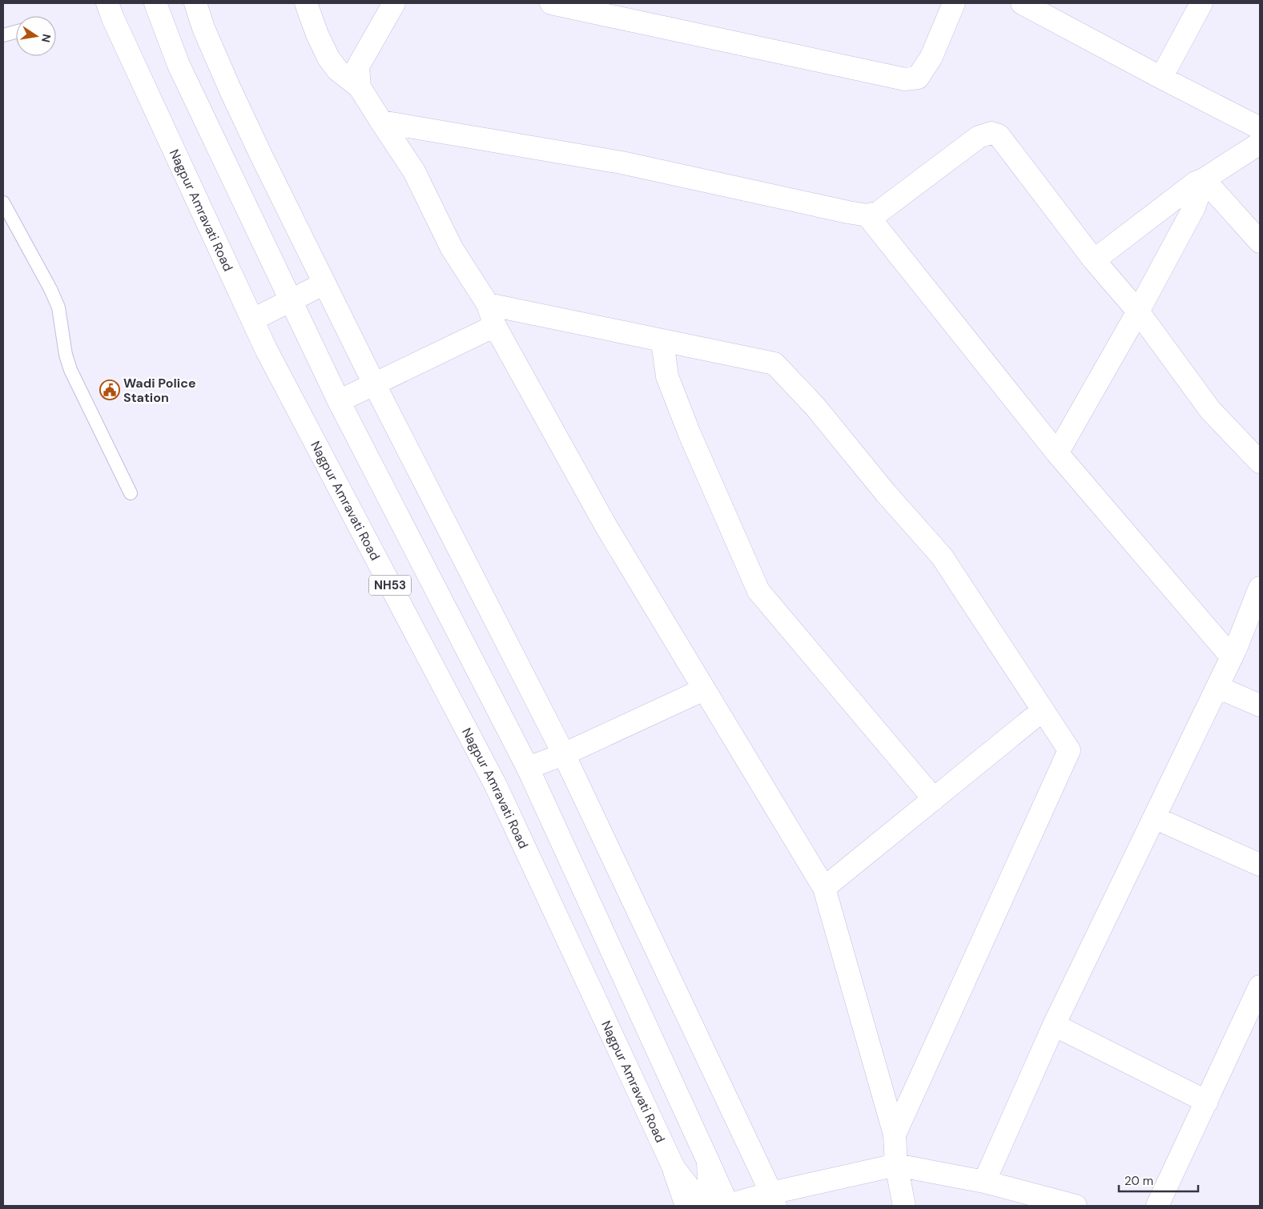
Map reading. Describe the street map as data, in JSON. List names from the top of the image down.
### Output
{
  "streets": {
    "main road": ["Nagpur Amravati Road", "NH53"]
  },
  "places": {
    "public building": ["Wadi Police Station"]
  },
  "scale_bar": "20 m",
  "north": "right"
}
